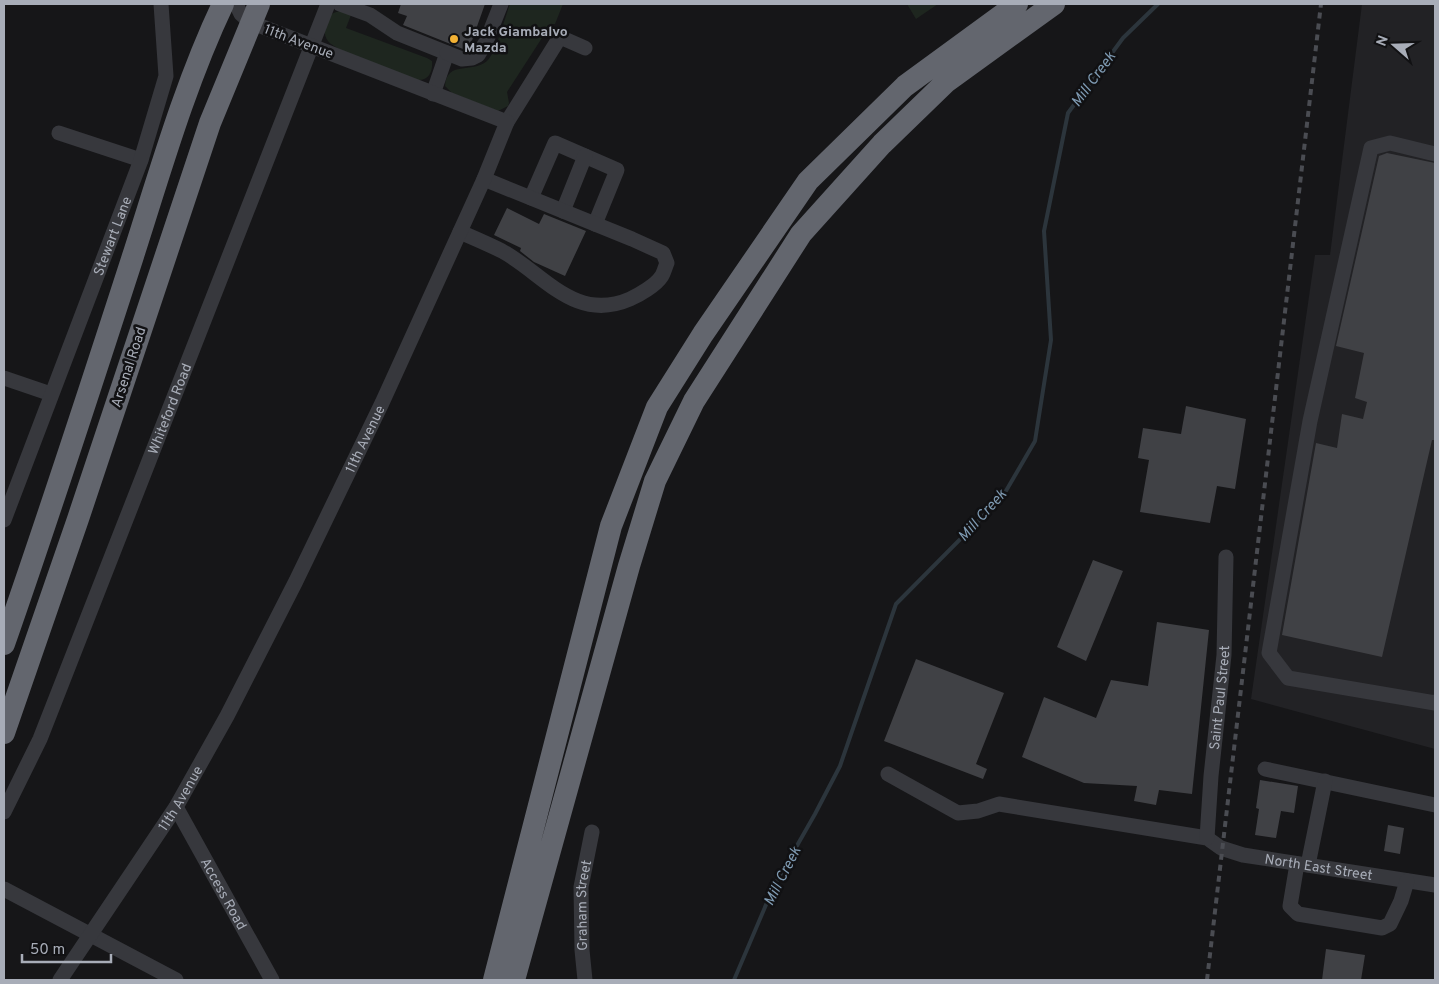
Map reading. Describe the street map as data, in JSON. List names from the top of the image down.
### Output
{
  "streets": {
    "highway": ["Arsenal Road"],
    "street": [
      "11th Avenue",
      "Stewart Lane",
      "Whiteford Road",
      "Saint Paul Street",
      "North East Street",
      "Access Road",
      "Graham Street"
    ]
  },
  "crossings": [
    ["11th Avenue", "Arsenal Road"],
    ["11th Avenue", "Whiteford Road"],
    ["11th Avenue", "Access Road"],
    ["Saint Paul Street", "North East Street"]
  ],
  "water": ["Mill Creek"],
  "places": ["Jack Giambalvo Mazda"],
  "scale_bar": "50 m",
  "north": "left"
}
